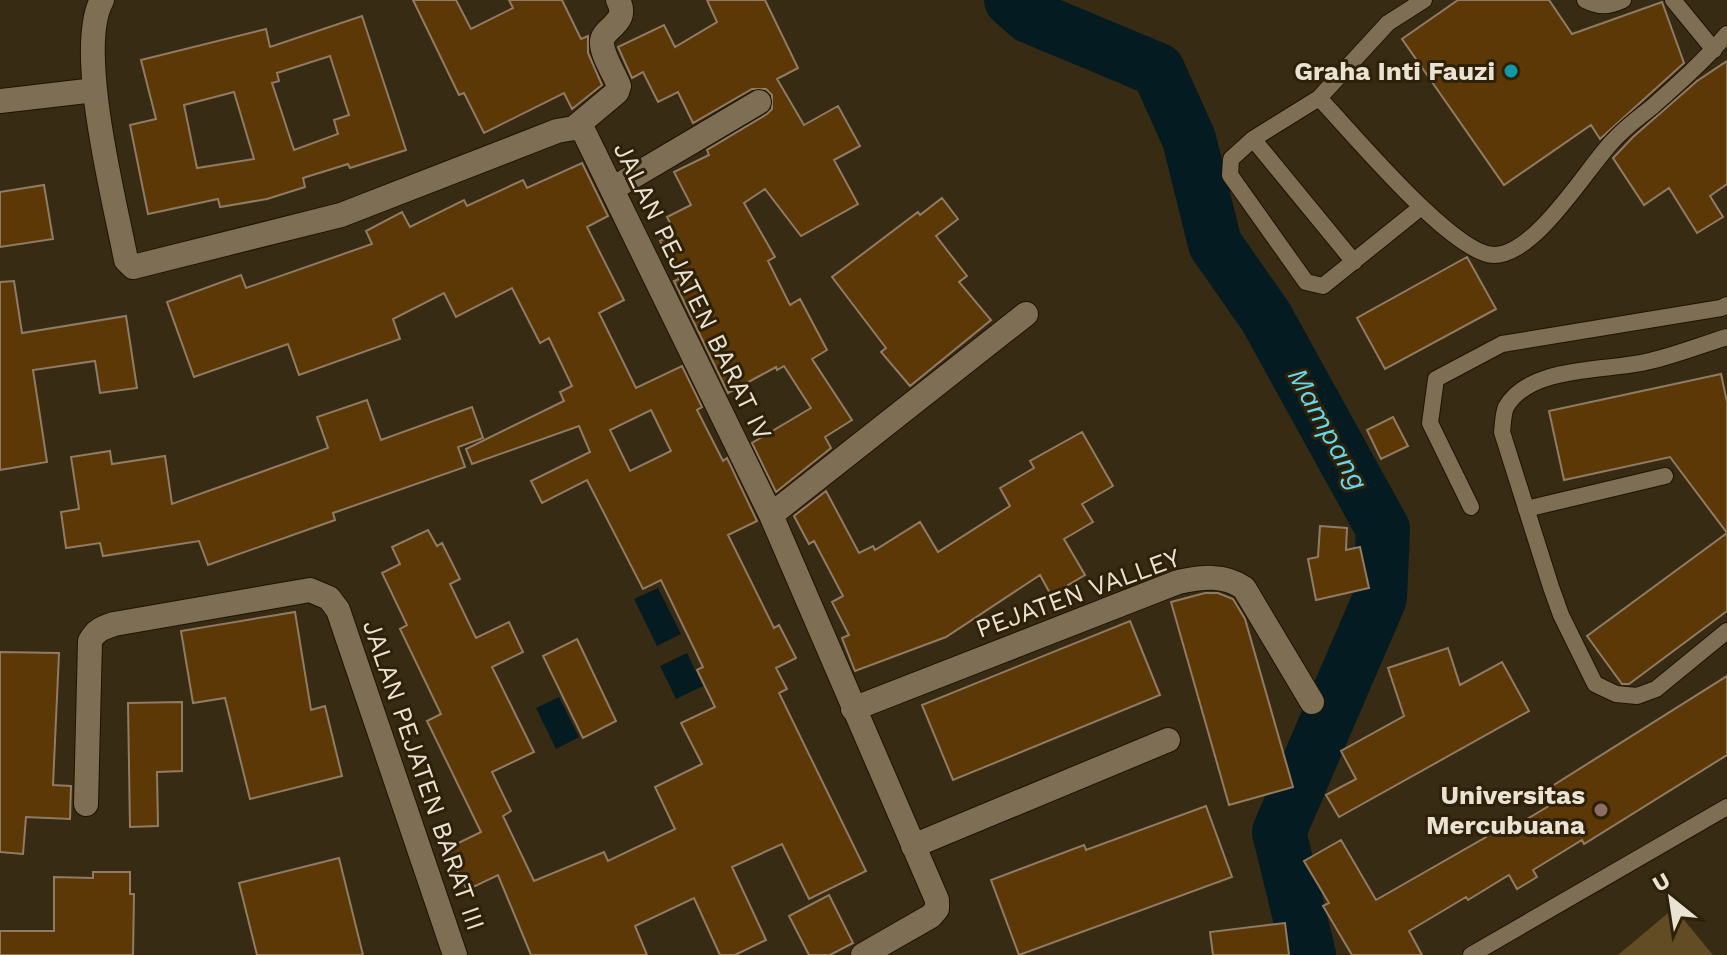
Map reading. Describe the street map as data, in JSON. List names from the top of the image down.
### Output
{
  "streets": {
    "street": ["JALAN PEJATEN BARAT IV", "PEJATEN VALLEY", "JALAN PEJATEN BARAT III"]
  },
  "crossings": [
    ["JALAN PEJATEN BARAT IV", "PEJATEN VALLEY"]
  ],
  "water": ["Mampang"],
  "places": ["Graha Inti Fauzi", "Universitas Mercubuana"],
  "north": "top left"
}
